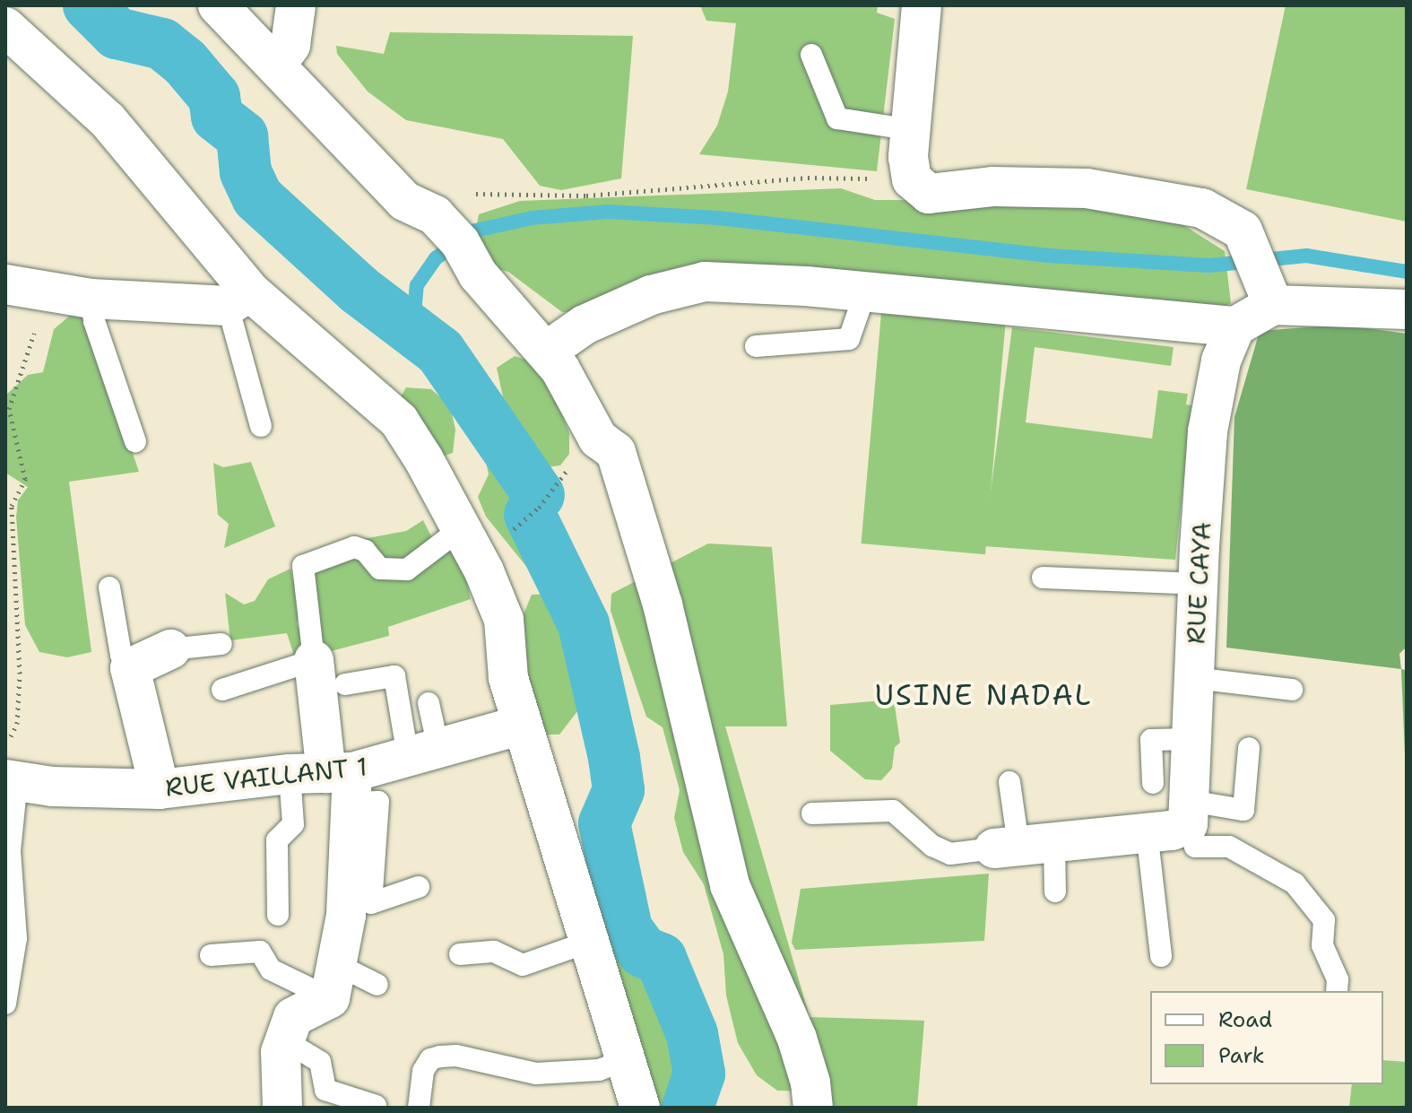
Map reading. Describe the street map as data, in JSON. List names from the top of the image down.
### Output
{
  "streets": {
    "street": ["RUE CAYA", "RUE VAILLANT 1"]
  },
  "districts": ["USINE NADAL"],
  "legend": ["Road", "Park"]
}
